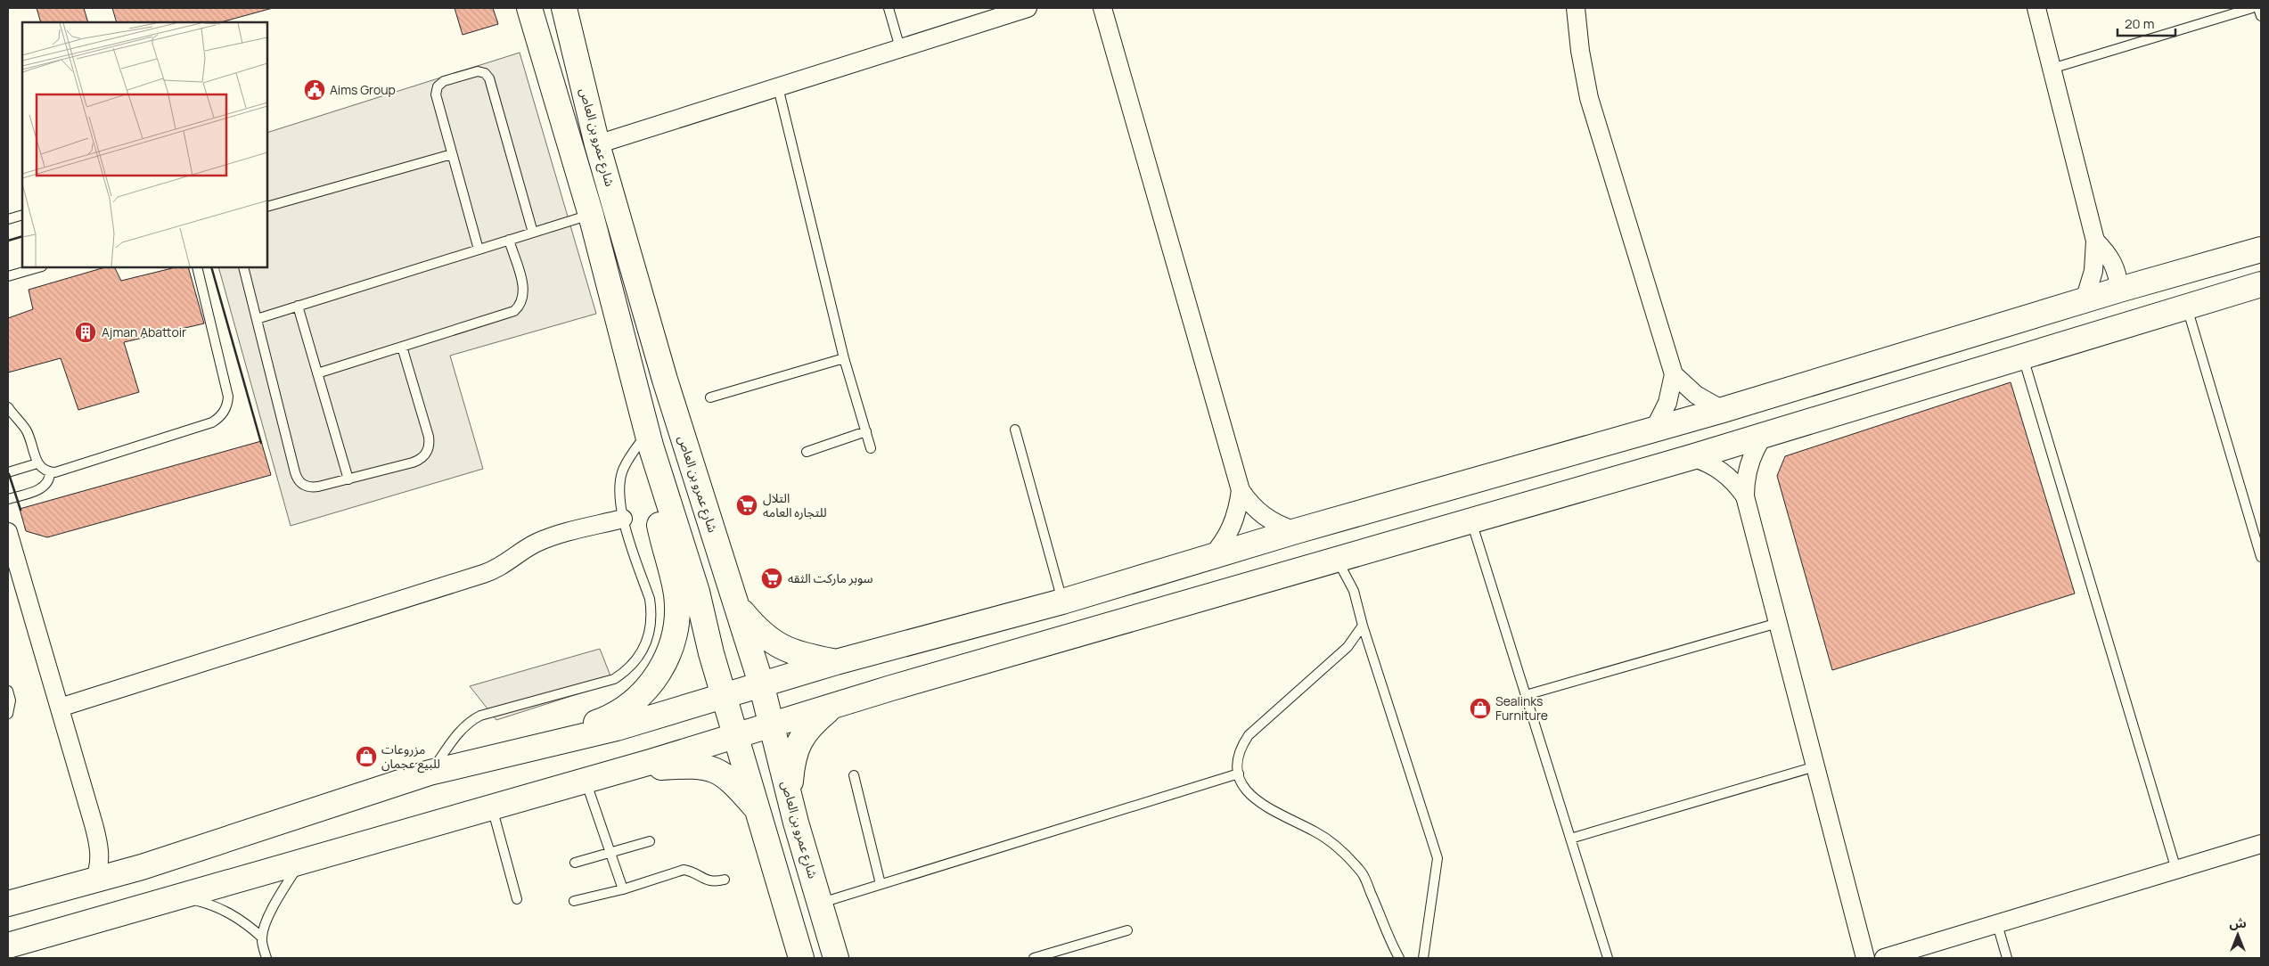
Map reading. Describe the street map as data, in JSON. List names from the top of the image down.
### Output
{
  "streets": {
    "main road": ["شارع عمرو بن العاص"]
  },
  "places": {
    "public building": ["Aims Group"],
    "building": ["Ajman Abattoir"],
    "supermarket": ["التلال للتجاره العامه", "سوبر ماركت الثقه"],
    "shop": ["Sealinks Furniture", "مزروعات للبيع عجمان"]
  },
  "scale_bar": "20 m",
  "north": "top"
}
